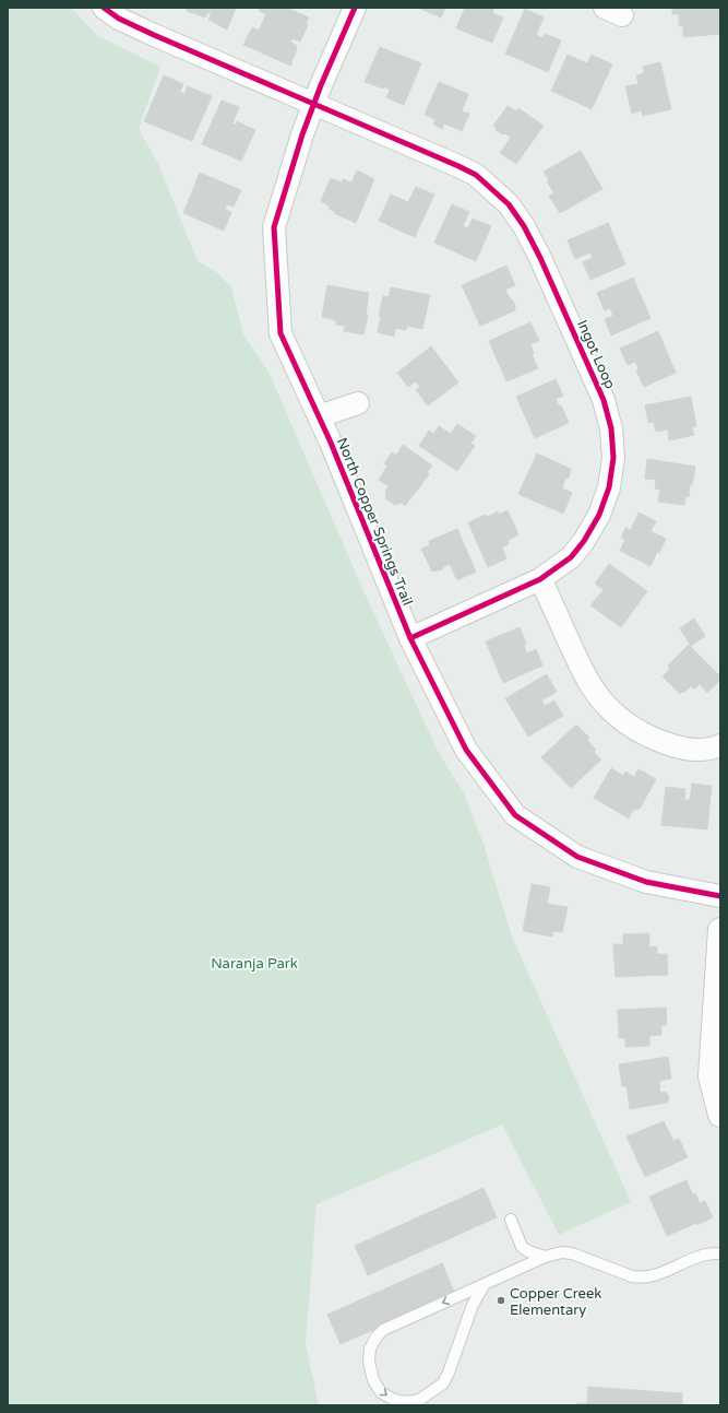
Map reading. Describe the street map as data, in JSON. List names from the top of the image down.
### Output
{
  "streets": {
    "street": ["Ingot Loop", "North Copper Springs Trail"]
  },
  "crossings": [
    ["Ingot Loop", "North Copper Springs Trail"]
  ],
  "parks": ["Naranja Park"],
  "places": ["Copper Creek Elementary"]
}
